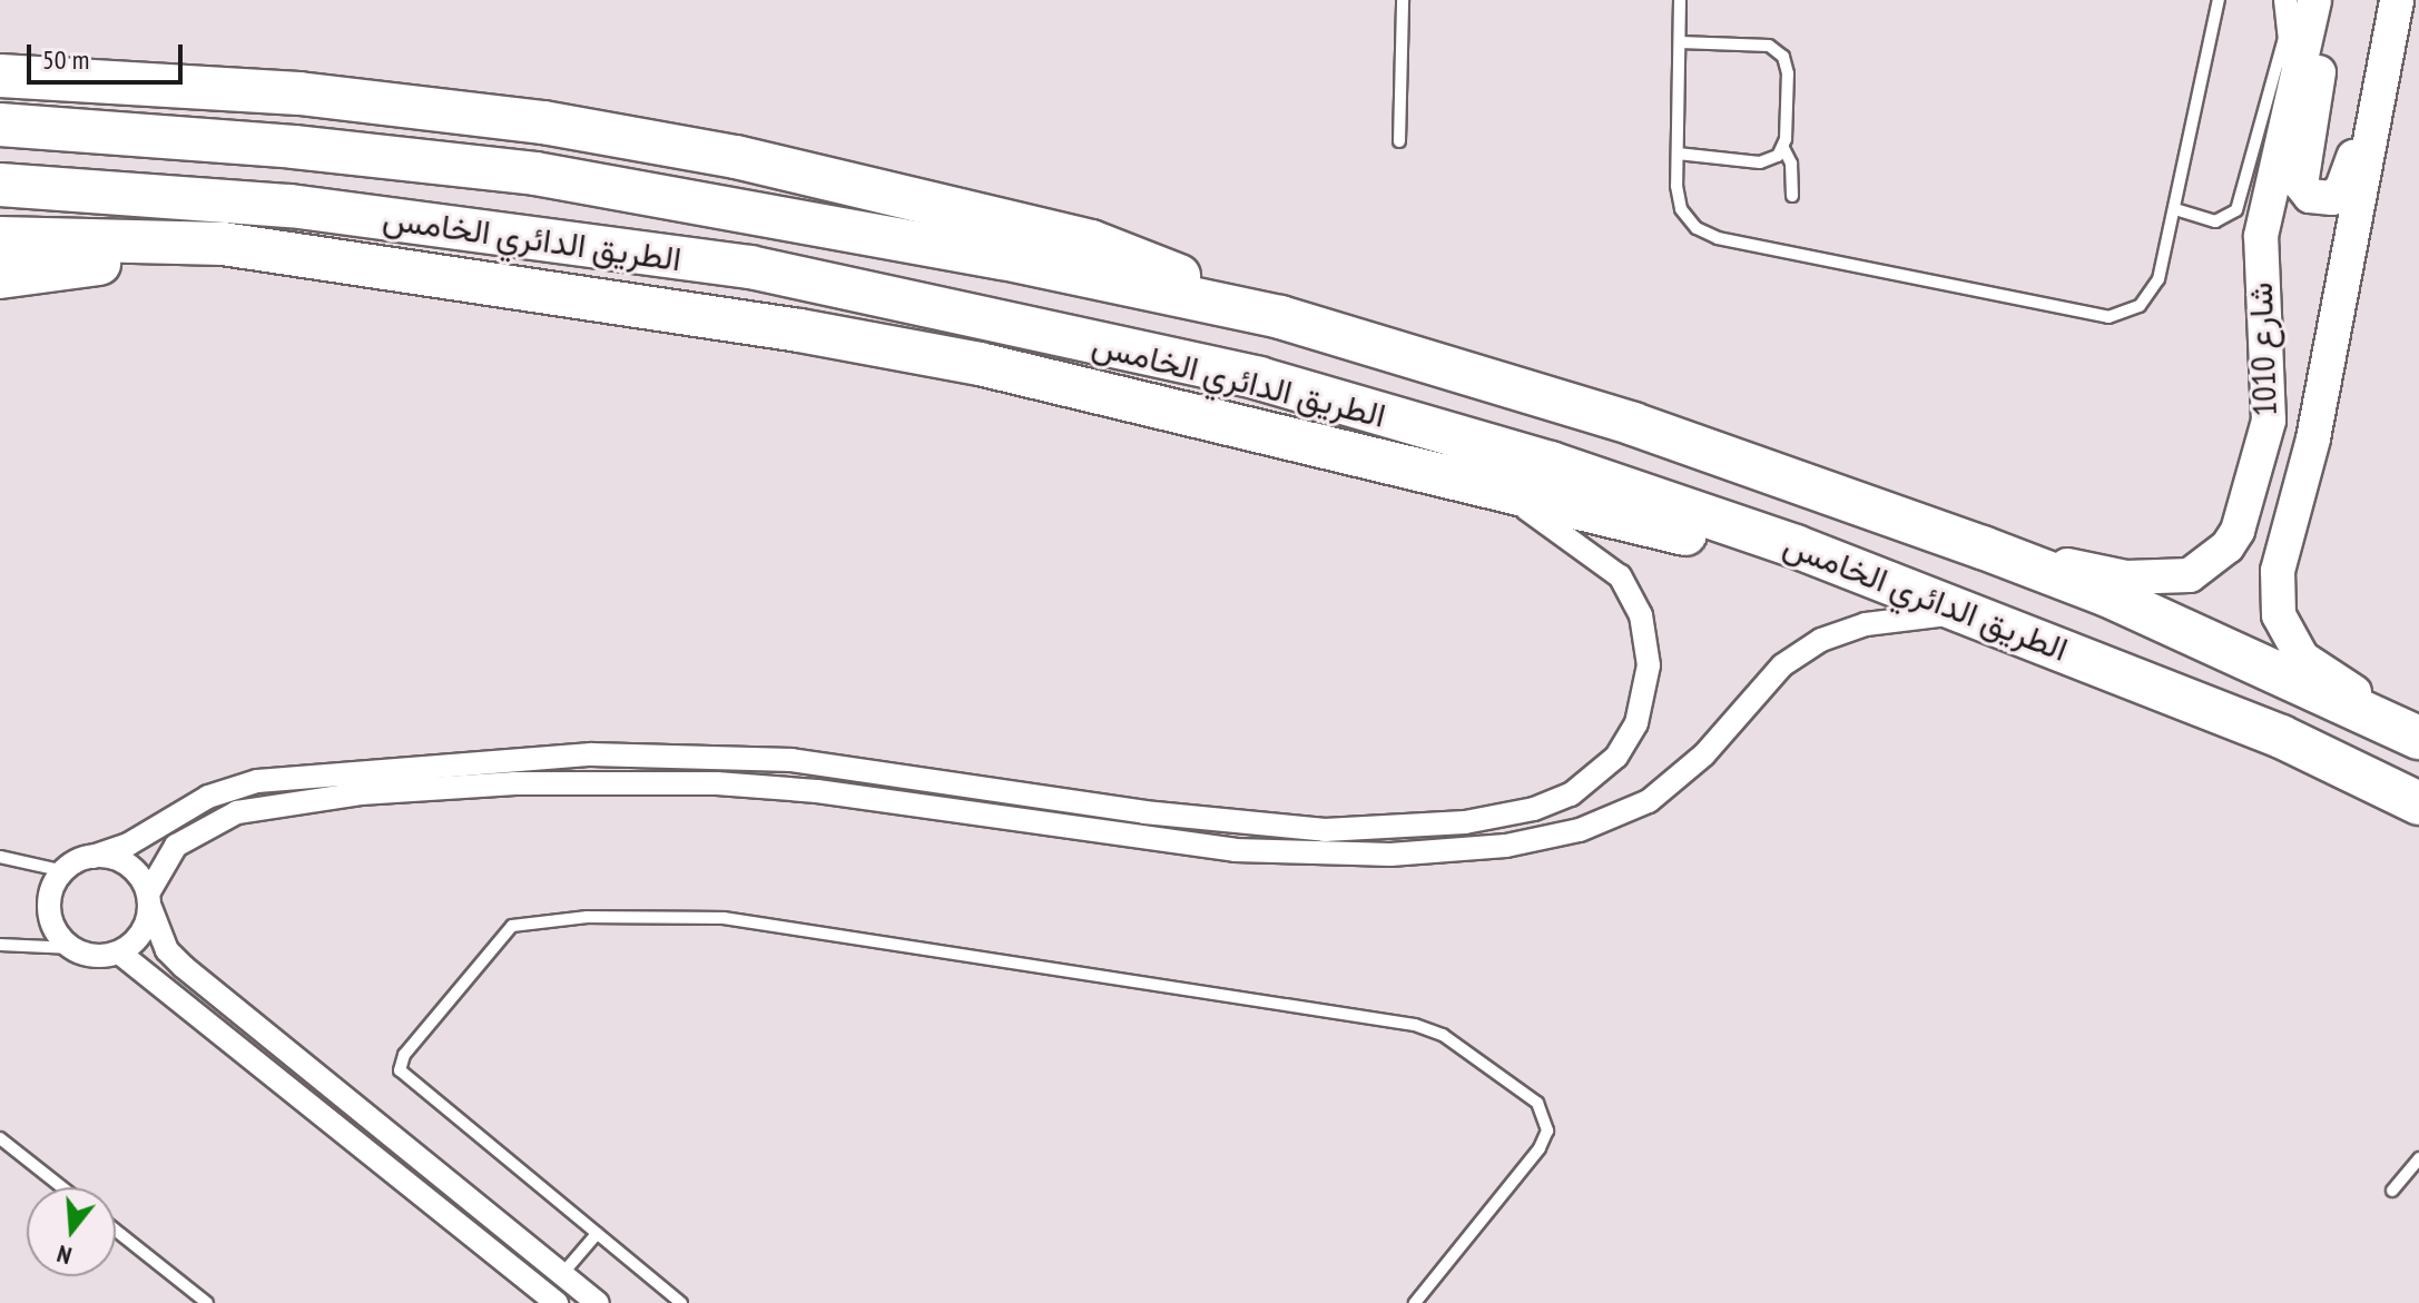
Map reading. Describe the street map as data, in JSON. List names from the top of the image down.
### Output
{
  "streets": {
    "highway": ["الطريق الدائري الخامس"],
    "street": ["شارع 1010"]
  },
  "crossings": [
    ["الطريق الدائري الخامس", "شارع 1010"]
  ],
  "scale_bar": "50 m",
  "north": "bottom"
}
